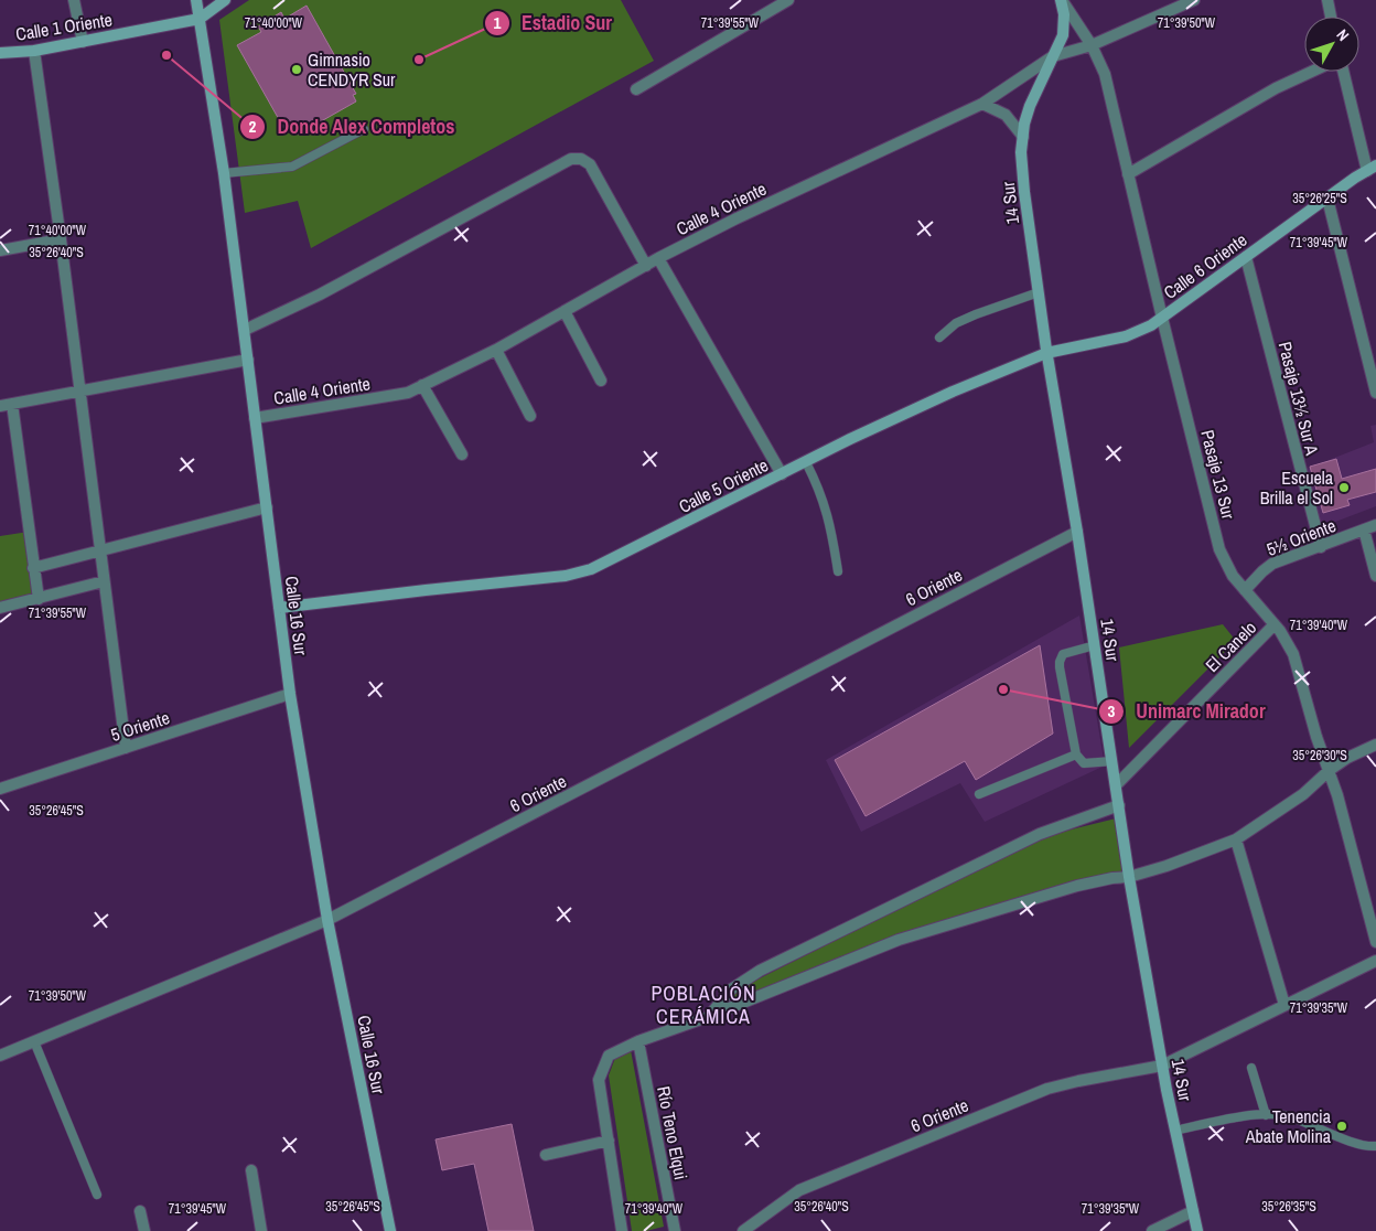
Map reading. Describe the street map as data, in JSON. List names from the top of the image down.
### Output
{
  "streets": {
    "main road": [
      "Calle 1 Oriente",
      "14 Sur",
      "Calle 6 Oriente",
      "Calle 5 Oriente",
      "Calle 16 Sur"
    ],
    "street": [
      "Calle 4 Oriente",
      "Pasaje 13½ Sur A",
      "Pasaje 13 Sur",
      "5½ Oriente",
      "6 Oriente",
      "El Canelo",
      "5 Oriente",
      "Río Teno Elqui"
    ]
  },
  "crossings": [
    ["Calle 1 Oriente", "Calle 16 Sur"],
    ["14 Sur", "Calle 4 Oriente"],
    ["14 Sur", "Pasaje 13 Sur"],
    ["14 Sur", "Calle 5 Oriente"],
    ["14 Sur", "6 Oriente"],
    ["14 Sur", "El Canelo"],
    ["Calle 4 Oriente", "Pasaje 13 Sur"],
    ["Calle 4 Oriente", "Calle 16 Sur"],
    ["Calle 6 Oriente", "Pasaje 13½ Sur A"],
    ["Calle 6 Oriente", "Pasaje 13 Sur"],
    ["Calle 6 Oriente", "Calle 5 Oriente"],
    ["Pasaje 13½ Sur A", "5½ Oriente"],
    ["Pasaje 13 Sur", "Calle 5 Oriente"],
    ["Pasaje 13 Sur", "5½ Oriente"],
    ["Pasaje 13 Sur", "El Canelo"],
    ["Calle 5 Oriente", "Calle 16 Sur"],
    ["6 Oriente", "Calle 16 Sur"],
    ["Calle 16 Sur", "5 Oriente"]
  ],
  "districts": ["POBLACIÓN CERÁMICA"],
  "places": [
    "Donde Alex Completos",
    "Estadio Sur",
    "Gimnasio CENDYR Sur",
    "Escuela Brilla el Sol",
    "Unimarc Mirador",
    "Tenencia Abate Molina"
  ],
  "north": "top right",
  "coordinates": [
    "71°40'00\"W",
    "71°39'55\"W",
    "71°39'50\"W",
    "35°26'25\"S",
    "71°39'45\"W",
    "35°26'40\"S",
    "71°39'40\"W",
    "35°26'30\"S",
    "35°26'45\"S",
    "71°39'35\"W",
    "35°26'35\"S"
  ]
}
